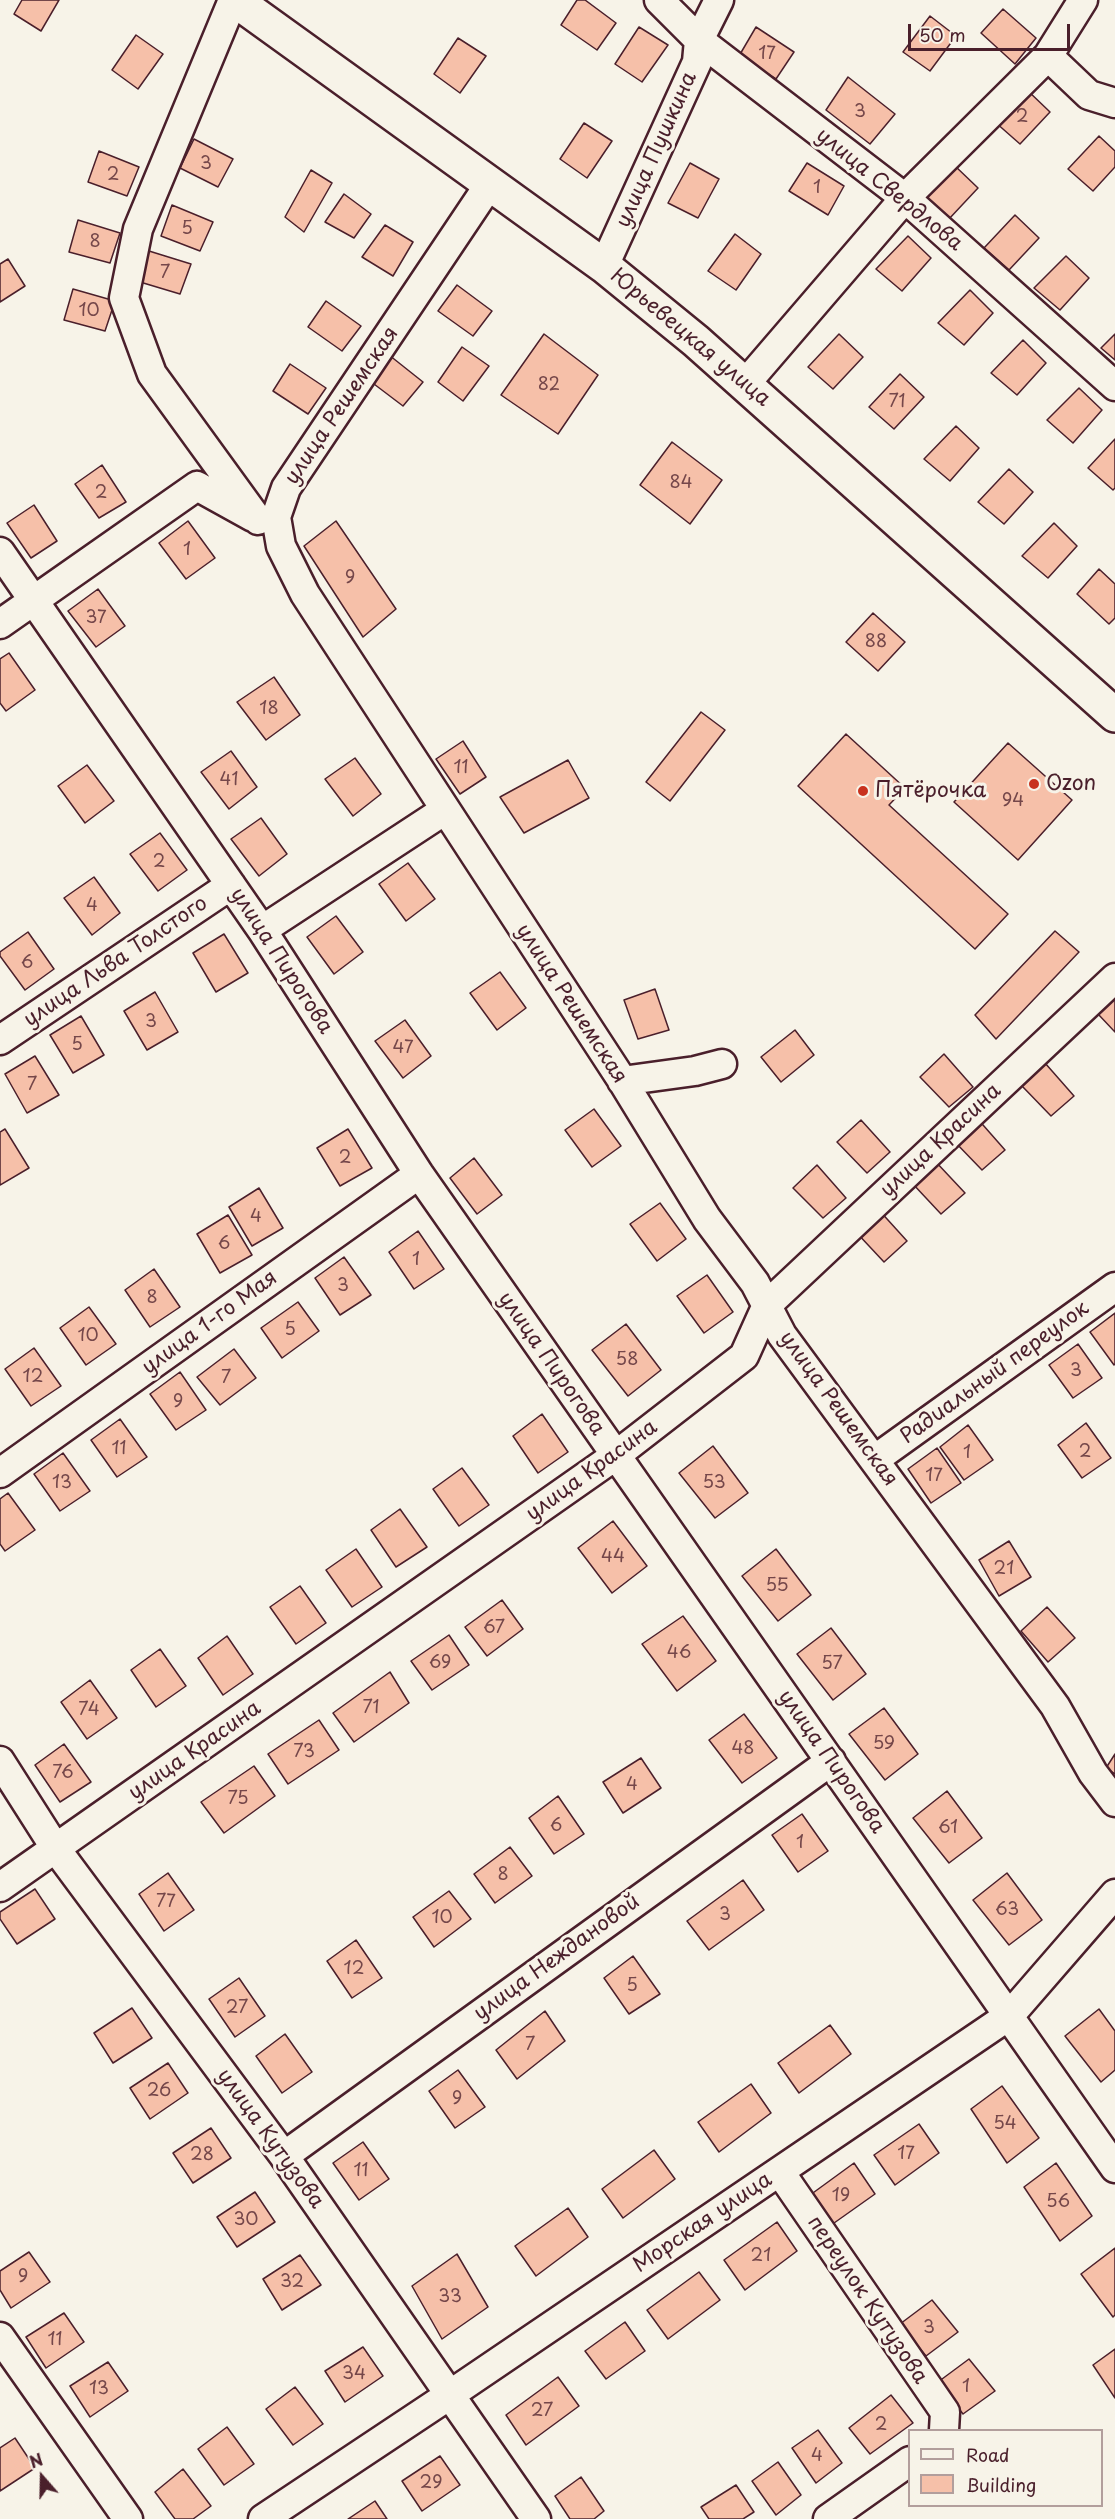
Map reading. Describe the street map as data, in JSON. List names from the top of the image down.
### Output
{
  "streets": {
    "main road": ["Юрьевецкая улица"],
    "street": [
      "улица Пушкина",
      "улица Свердлова",
      "улица Решемская",
      "улица Пирогова",
      "улица Льва Толстого",
      "улица Красина",
      "улица 1-го Мая",
      "Радиальный переулок",
      "улица Неждановой",
      "улица Кутузова",
      "Морская улица",
      "переулок Кутузова"
    ]
  },
  "crossings": [
    ["улица Пушкина", "улица Свердлова"],
    ["улица Пушкина", "Юрьевецкая улица"],
    ["Юрьевецкая улица", "улица Решемская"],
    ["улица Решемская", "улица Красина"],
    ["улица Решемская", "Радиальный переулок"],
    ["улица Пирогова", "улица Льва Толстого"],
    ["улица Пирогова", "улица Красина"],
    ["улица Пирогова", "улица 1-го Мая"],
    ["улица Пирогова", "улица Неждановой"],
    ["улица Пирогова", "Морская улица"],
    ["улица Красина", "улица Кутузова"],
    ["улица Неждановой", "улица Кутузова"],
    ["улица Кутузова", "Морская улица"],
    ["Морская улица", "переулок Кутузова"]
  ],
  "places": ["Ozon", "Пятёрочка"],
  "house_numbers": [
    "17",
    "3",
    "2",
    "3",
    "2",
    "1",
    "5",
    "8",
    "7",
    "10",
    "82",
    "71",
    "84",
    "2",
    "1",
    "9",
    "37",
    "88",
    "18",
    "11",
    "41",
    "94",
    "2",
    "4",
    "6",
    "3",
    "5",
    "47",
    "7",
    "2",
    "4",
    "6",
    "1",
    "3",
    "8",
    "5",
    "10",
    "58",
    "3",
    "12",
    "7",
    "9",
    "11",
    "2",
    "1",
    "17",
    "13",
    "53",
    "44",
    "21",
    "55",
    "67",
    "46",
    "69",
    "57",
    "71",
    "74",
    "59",
    "48",
    "73",
    "76",
    "4",
    "75",
    "6",
    "61",
    "1",
    "8",
    "77",
    "63",
    "3",
    "10",
    "12",
    "5",
    "27",
    "7",
    "26",
    "9",
    "54",
    "17",
    "28",
    "11",
    "19",
    "56",
    "30",
    "21",
    "9",
    "32",
    "33",
    "3",
    "11",
    "34",
    "1",
    "13",
    "27",
    "2",
    "4",
    "29"
  ],
  "legend": ["Road", "Building"],
  "scale_bar": "50 m",
  "north": "top"
}
